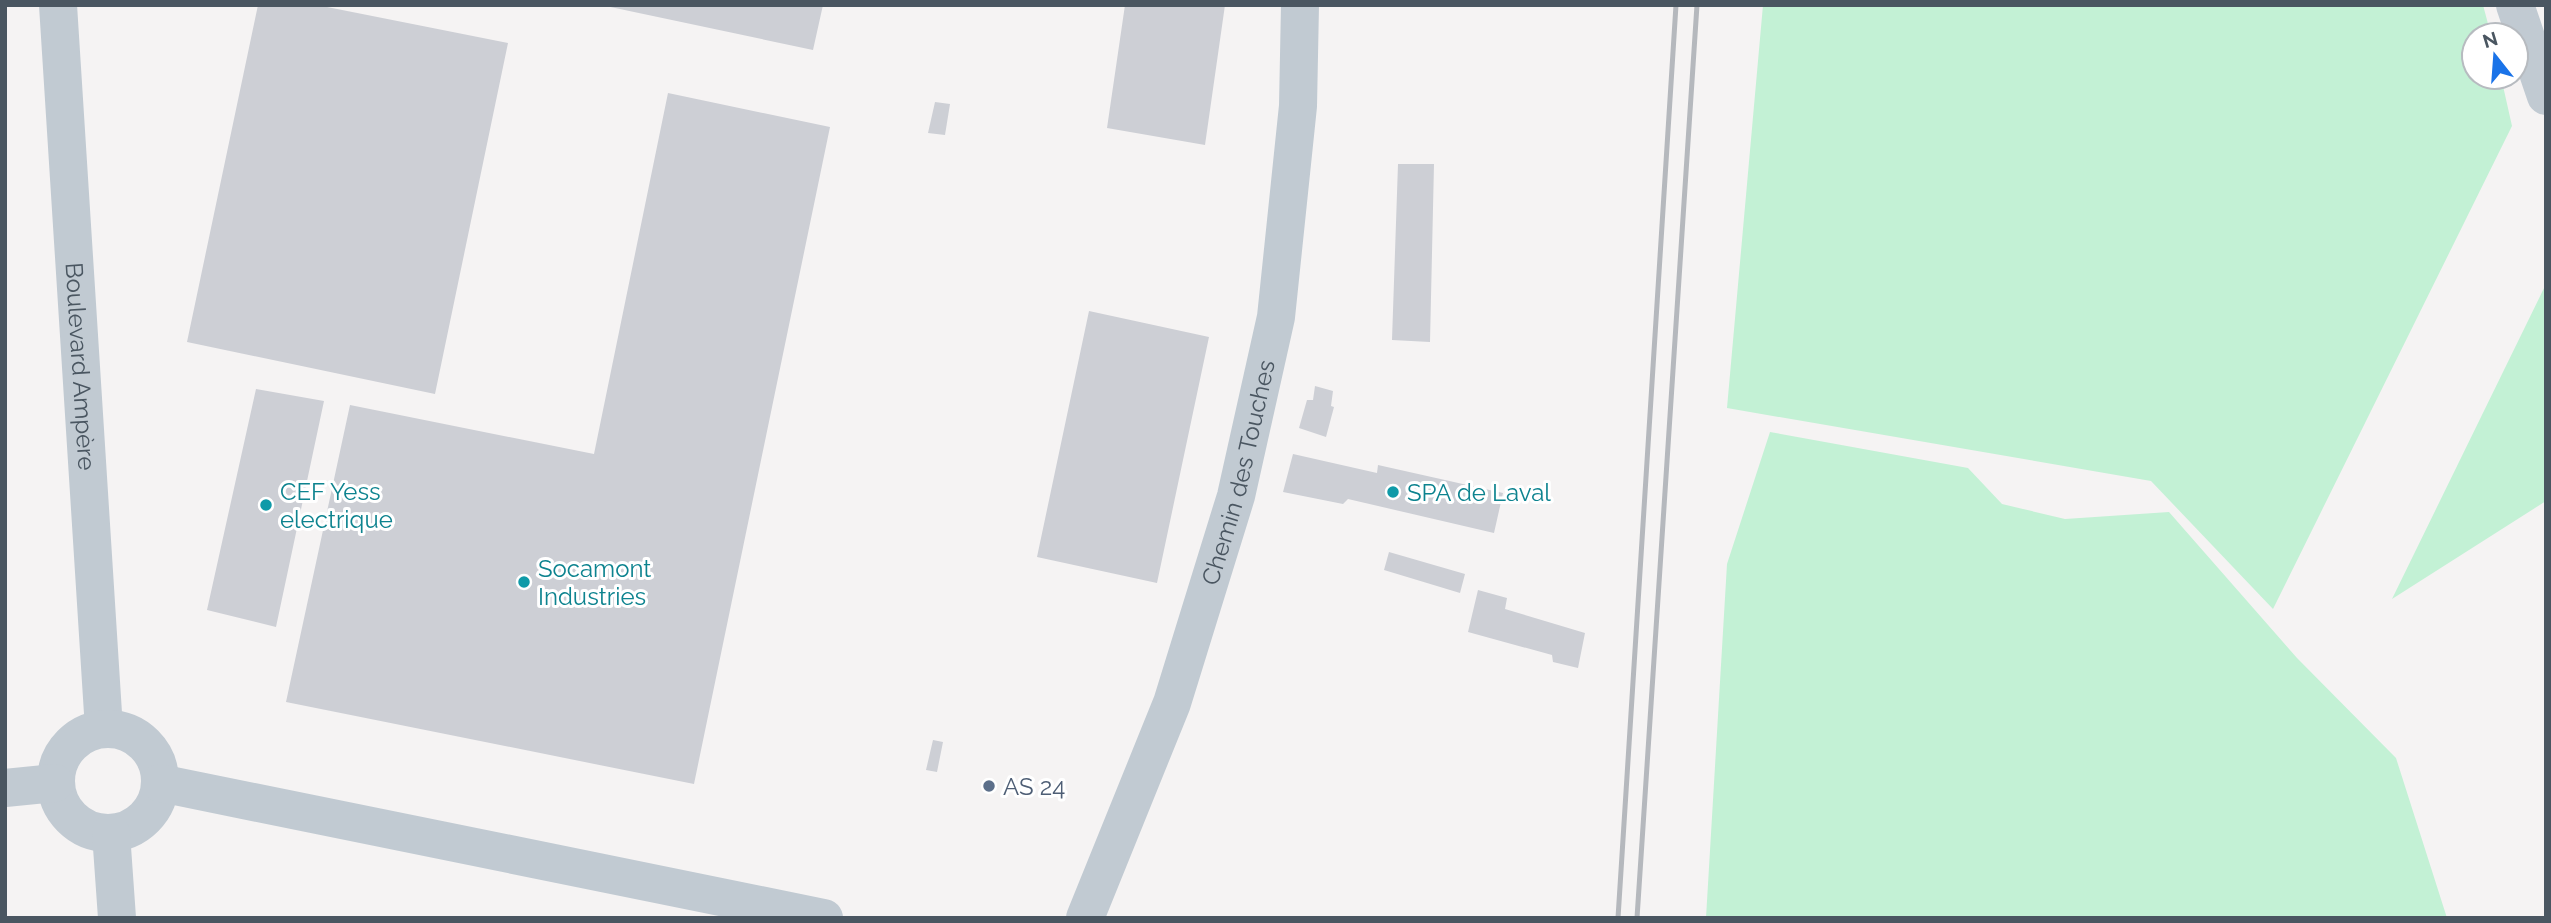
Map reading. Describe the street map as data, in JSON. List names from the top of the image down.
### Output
{
  "streets": {
    "street": ["Boulevard Ampère", "Chemin des Touches"]
  },
  "places": [
    "SPA de Laval",
    "CEF Yess electrique",
    "Socamont Industries",
    "AS 24"
  ],
  "north": "top"
}
